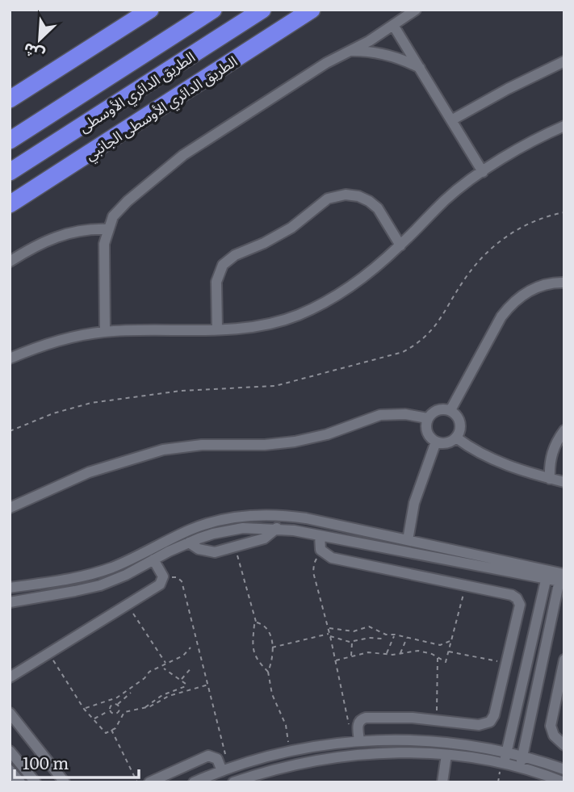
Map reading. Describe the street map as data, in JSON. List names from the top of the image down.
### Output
{
  "streets": {
    "highway": ["الطريق الدائري الأوسطى", "الطريق الدائري الأوسطى الجانبي"]
  },
  "scale_bar": "100 m",
  "north": "bottom left"
}
